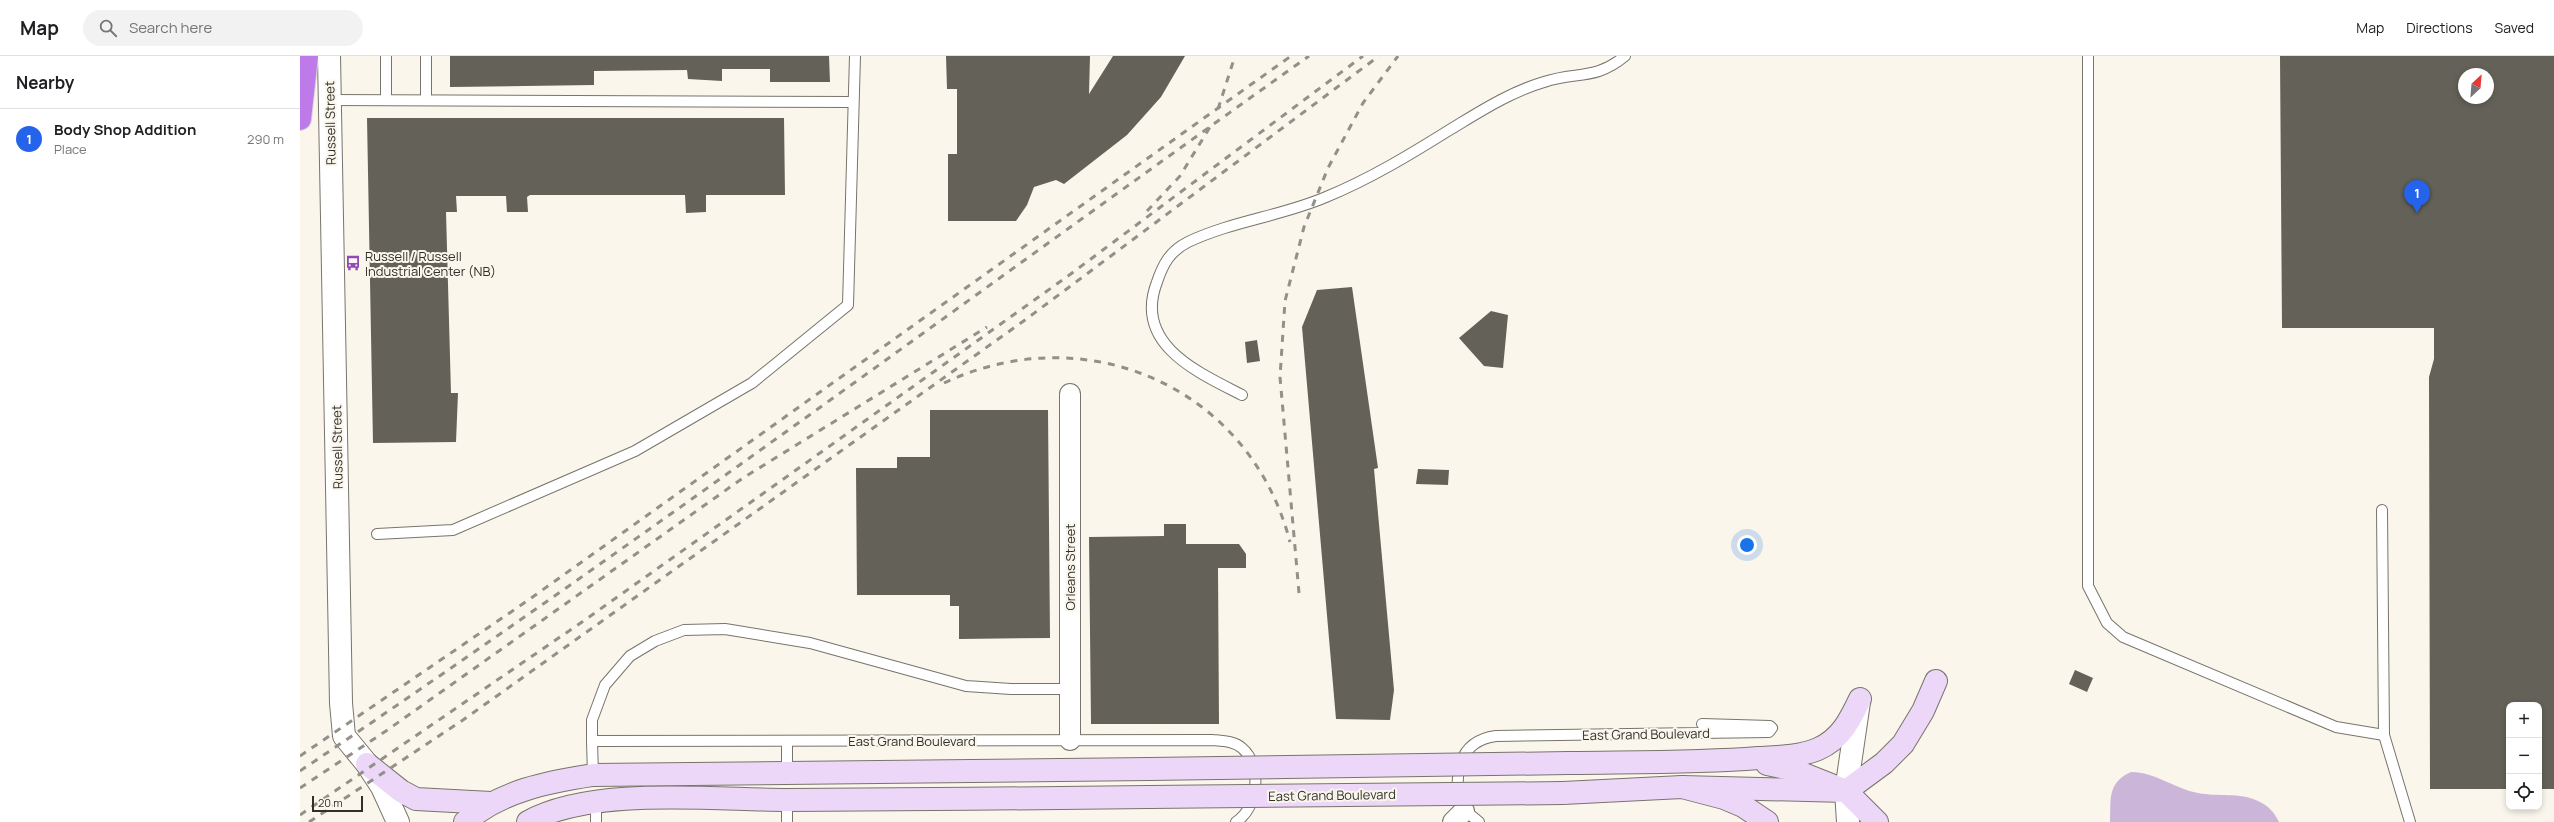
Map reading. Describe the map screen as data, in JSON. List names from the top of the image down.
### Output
{
  "streets": {
    "main road": ["East Grand Boulevard"],
    "street": ["Russell Street", "Orleans Street"]
  },
  "crossings": [
    ["Orleans Street", "East Grand Boulevard"]
  ],
  "places": {
    "bus stop": ["Russell / Russell Industrial Center (NB)"]
  },
  "scale_bar": "20 m",
  "north": "top right",
  "page": {
    "header": "Map",
    "search": "Search here",
    "nav": ["Map", "Directions", "Saved"],
    "heading": "Nearby",
    "list": [
      {
        "mark": "1",
        "name": "Body Shop Addition",
        "note": "Place",
        "value": "290 m"
      }
    ],
    "pins": "1",
    "map_buttons": ["+", "−"],
    "scale": "20 m"
  }
}
